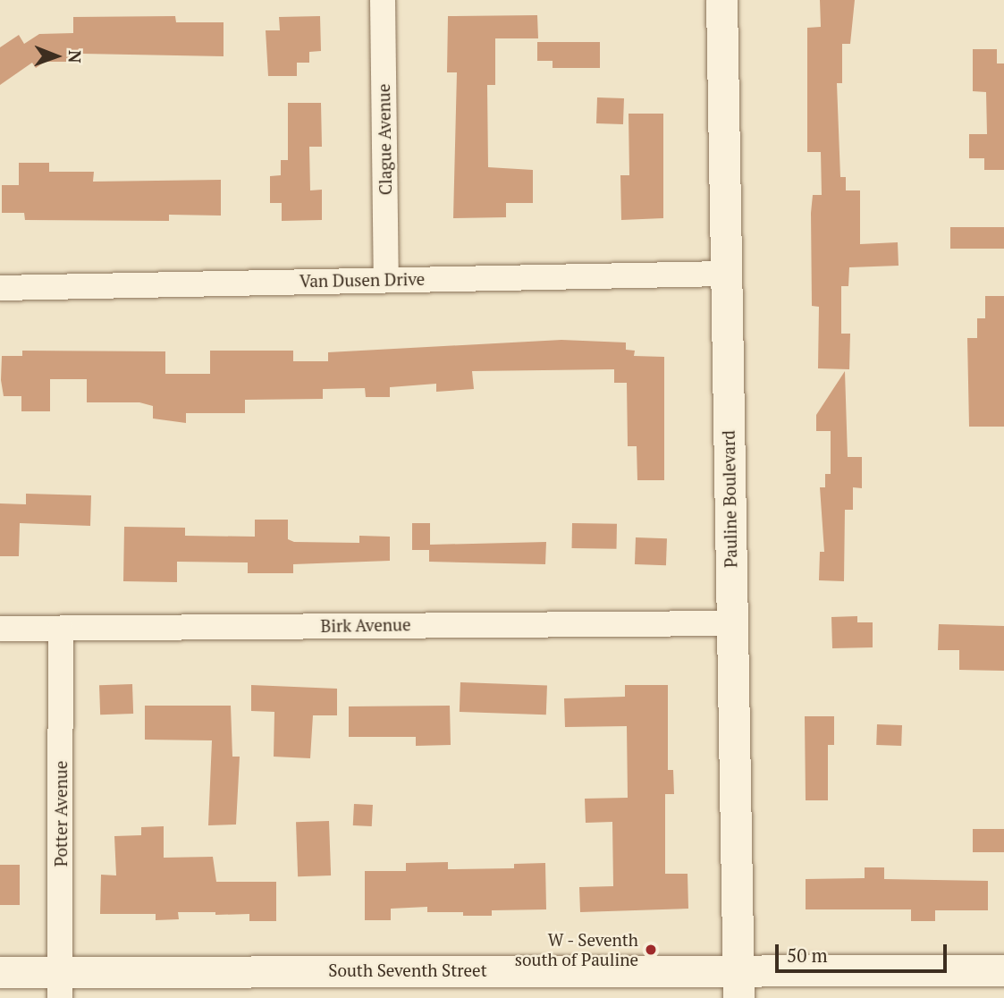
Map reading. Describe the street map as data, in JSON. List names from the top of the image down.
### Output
{
  "streets": {
    "street": [
      "Clague Avenue",
      "Van Dusen Drive",
      "Pauline Boulevard",
      "Birk Avenue",
      "Potter Avenue",
      "South Seventh Street"
    ]
  },
  "crossings": [
    ["Clague Avenue", "Van Dusen Drive"],
    ["Van Dusen Drive", "Pauline Boulevard"],
    ["Pauline Boulevard", "Birk Avenue"],
    ["Pauline Boulevard", "South Seventh Street"],
    ["Birk Avenue", "Potter Avenue"],
    ["Potter Avenue", "South Seventh Street"]
  ],
  "places": ["W - Seventh south of Pauline"],
  "scale_bar": "50 m",
  "north": "right"
}
